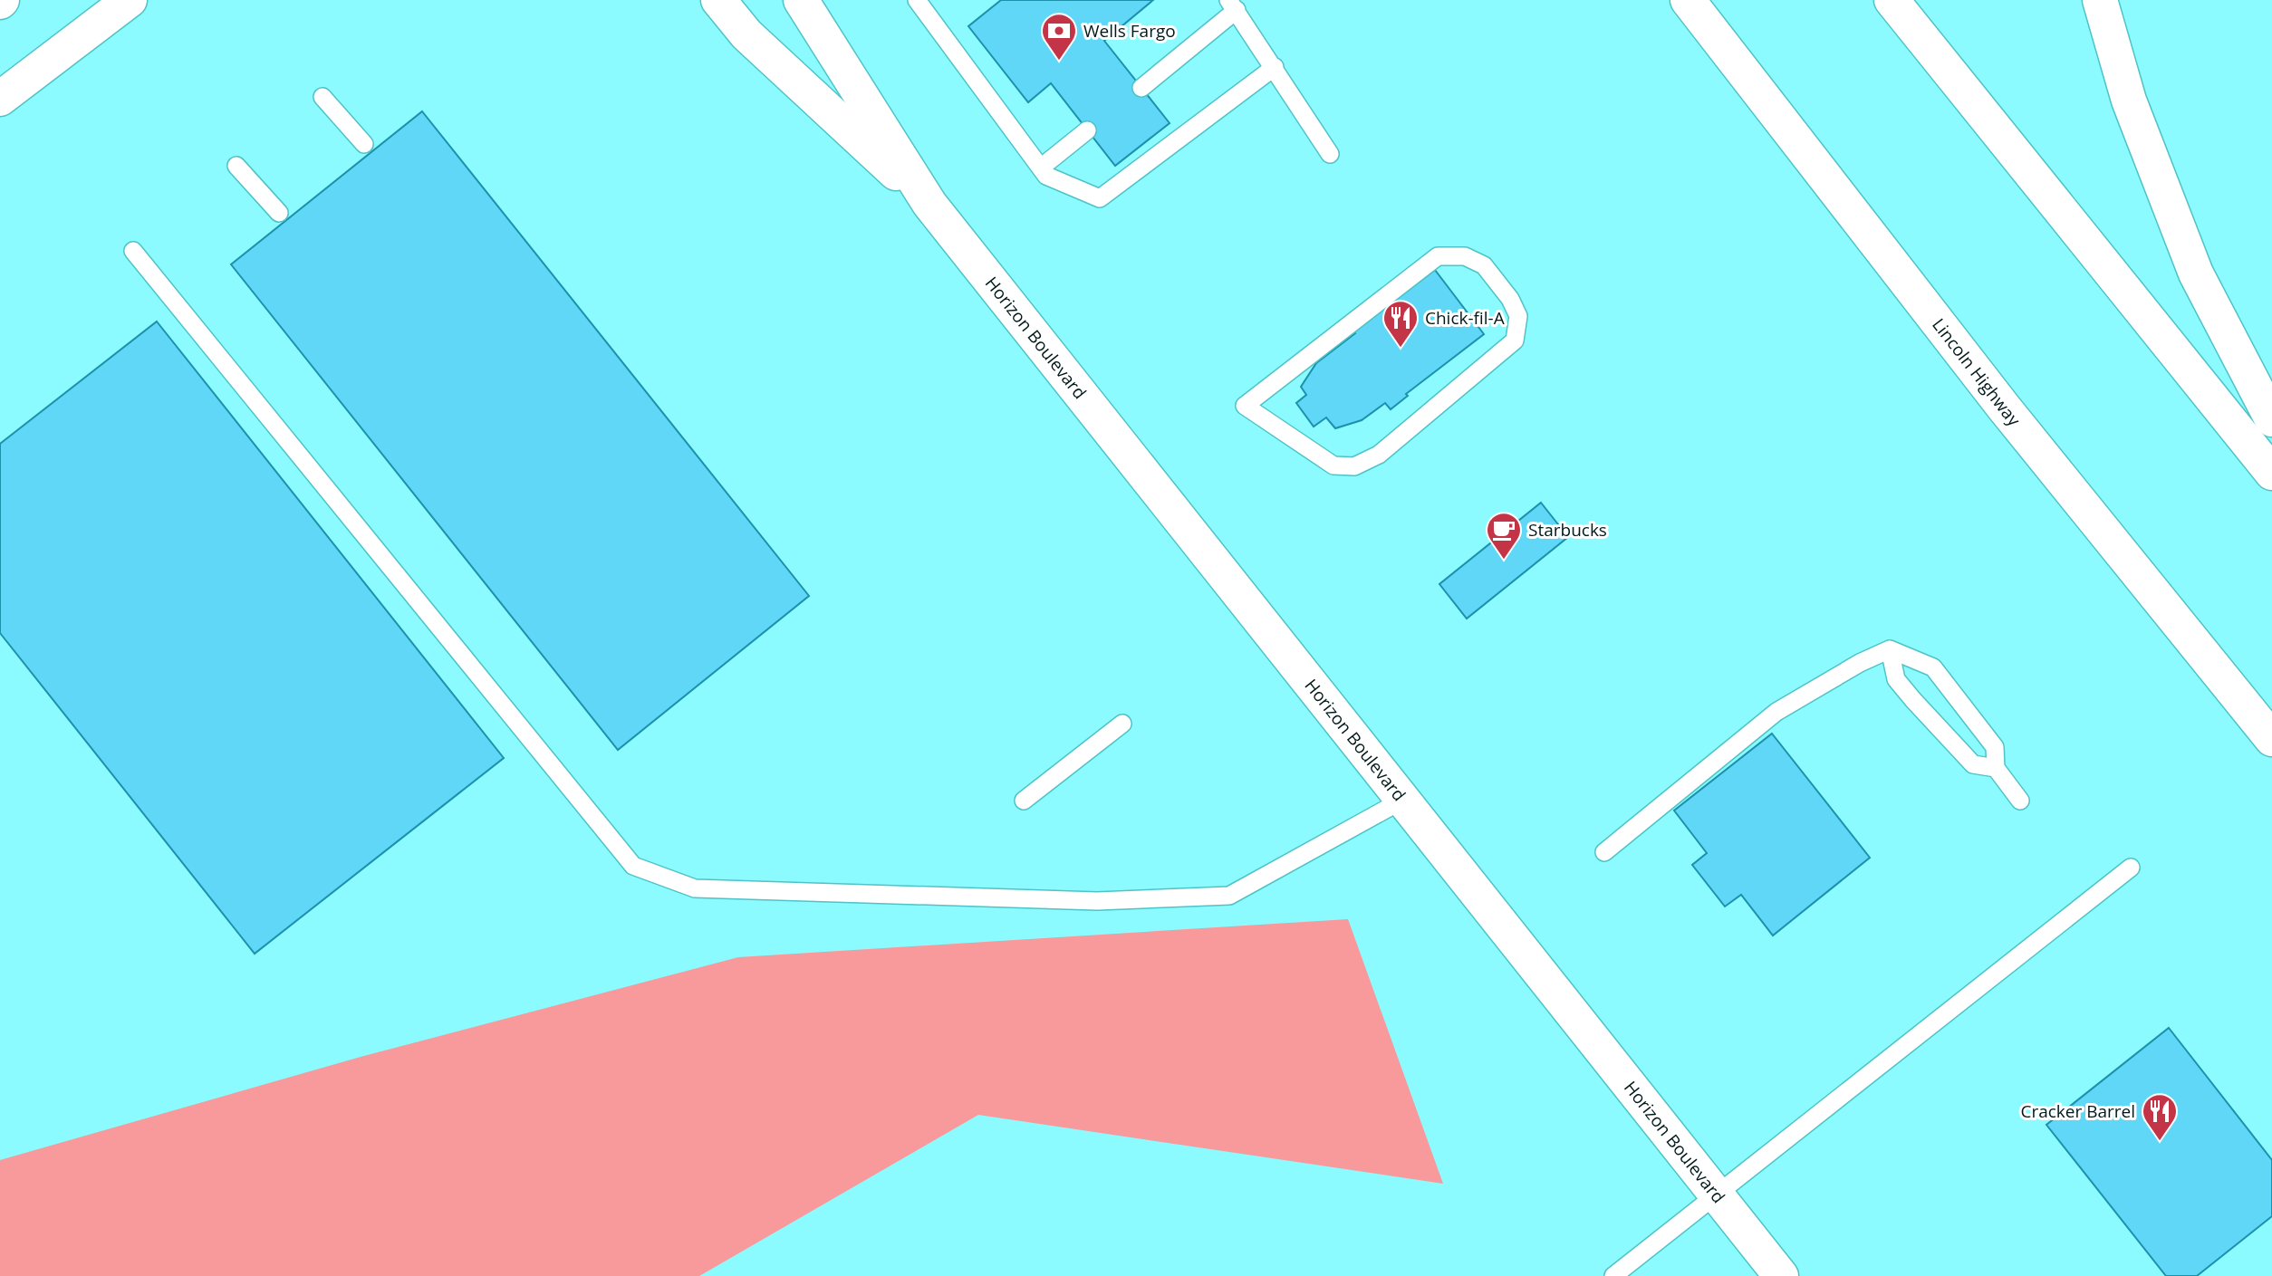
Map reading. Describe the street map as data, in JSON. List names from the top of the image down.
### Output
{
  "streets": {
    "main road": ["Horizon Boulevard", "Lincoln Highway"]
  },
  "places": {
    "bank": ["Wells Fargo"],
    "restaurant": ["Chick-fil-A", "Cracker Barrel"],
    "cafe": ["Starbucks"]
  }
}
